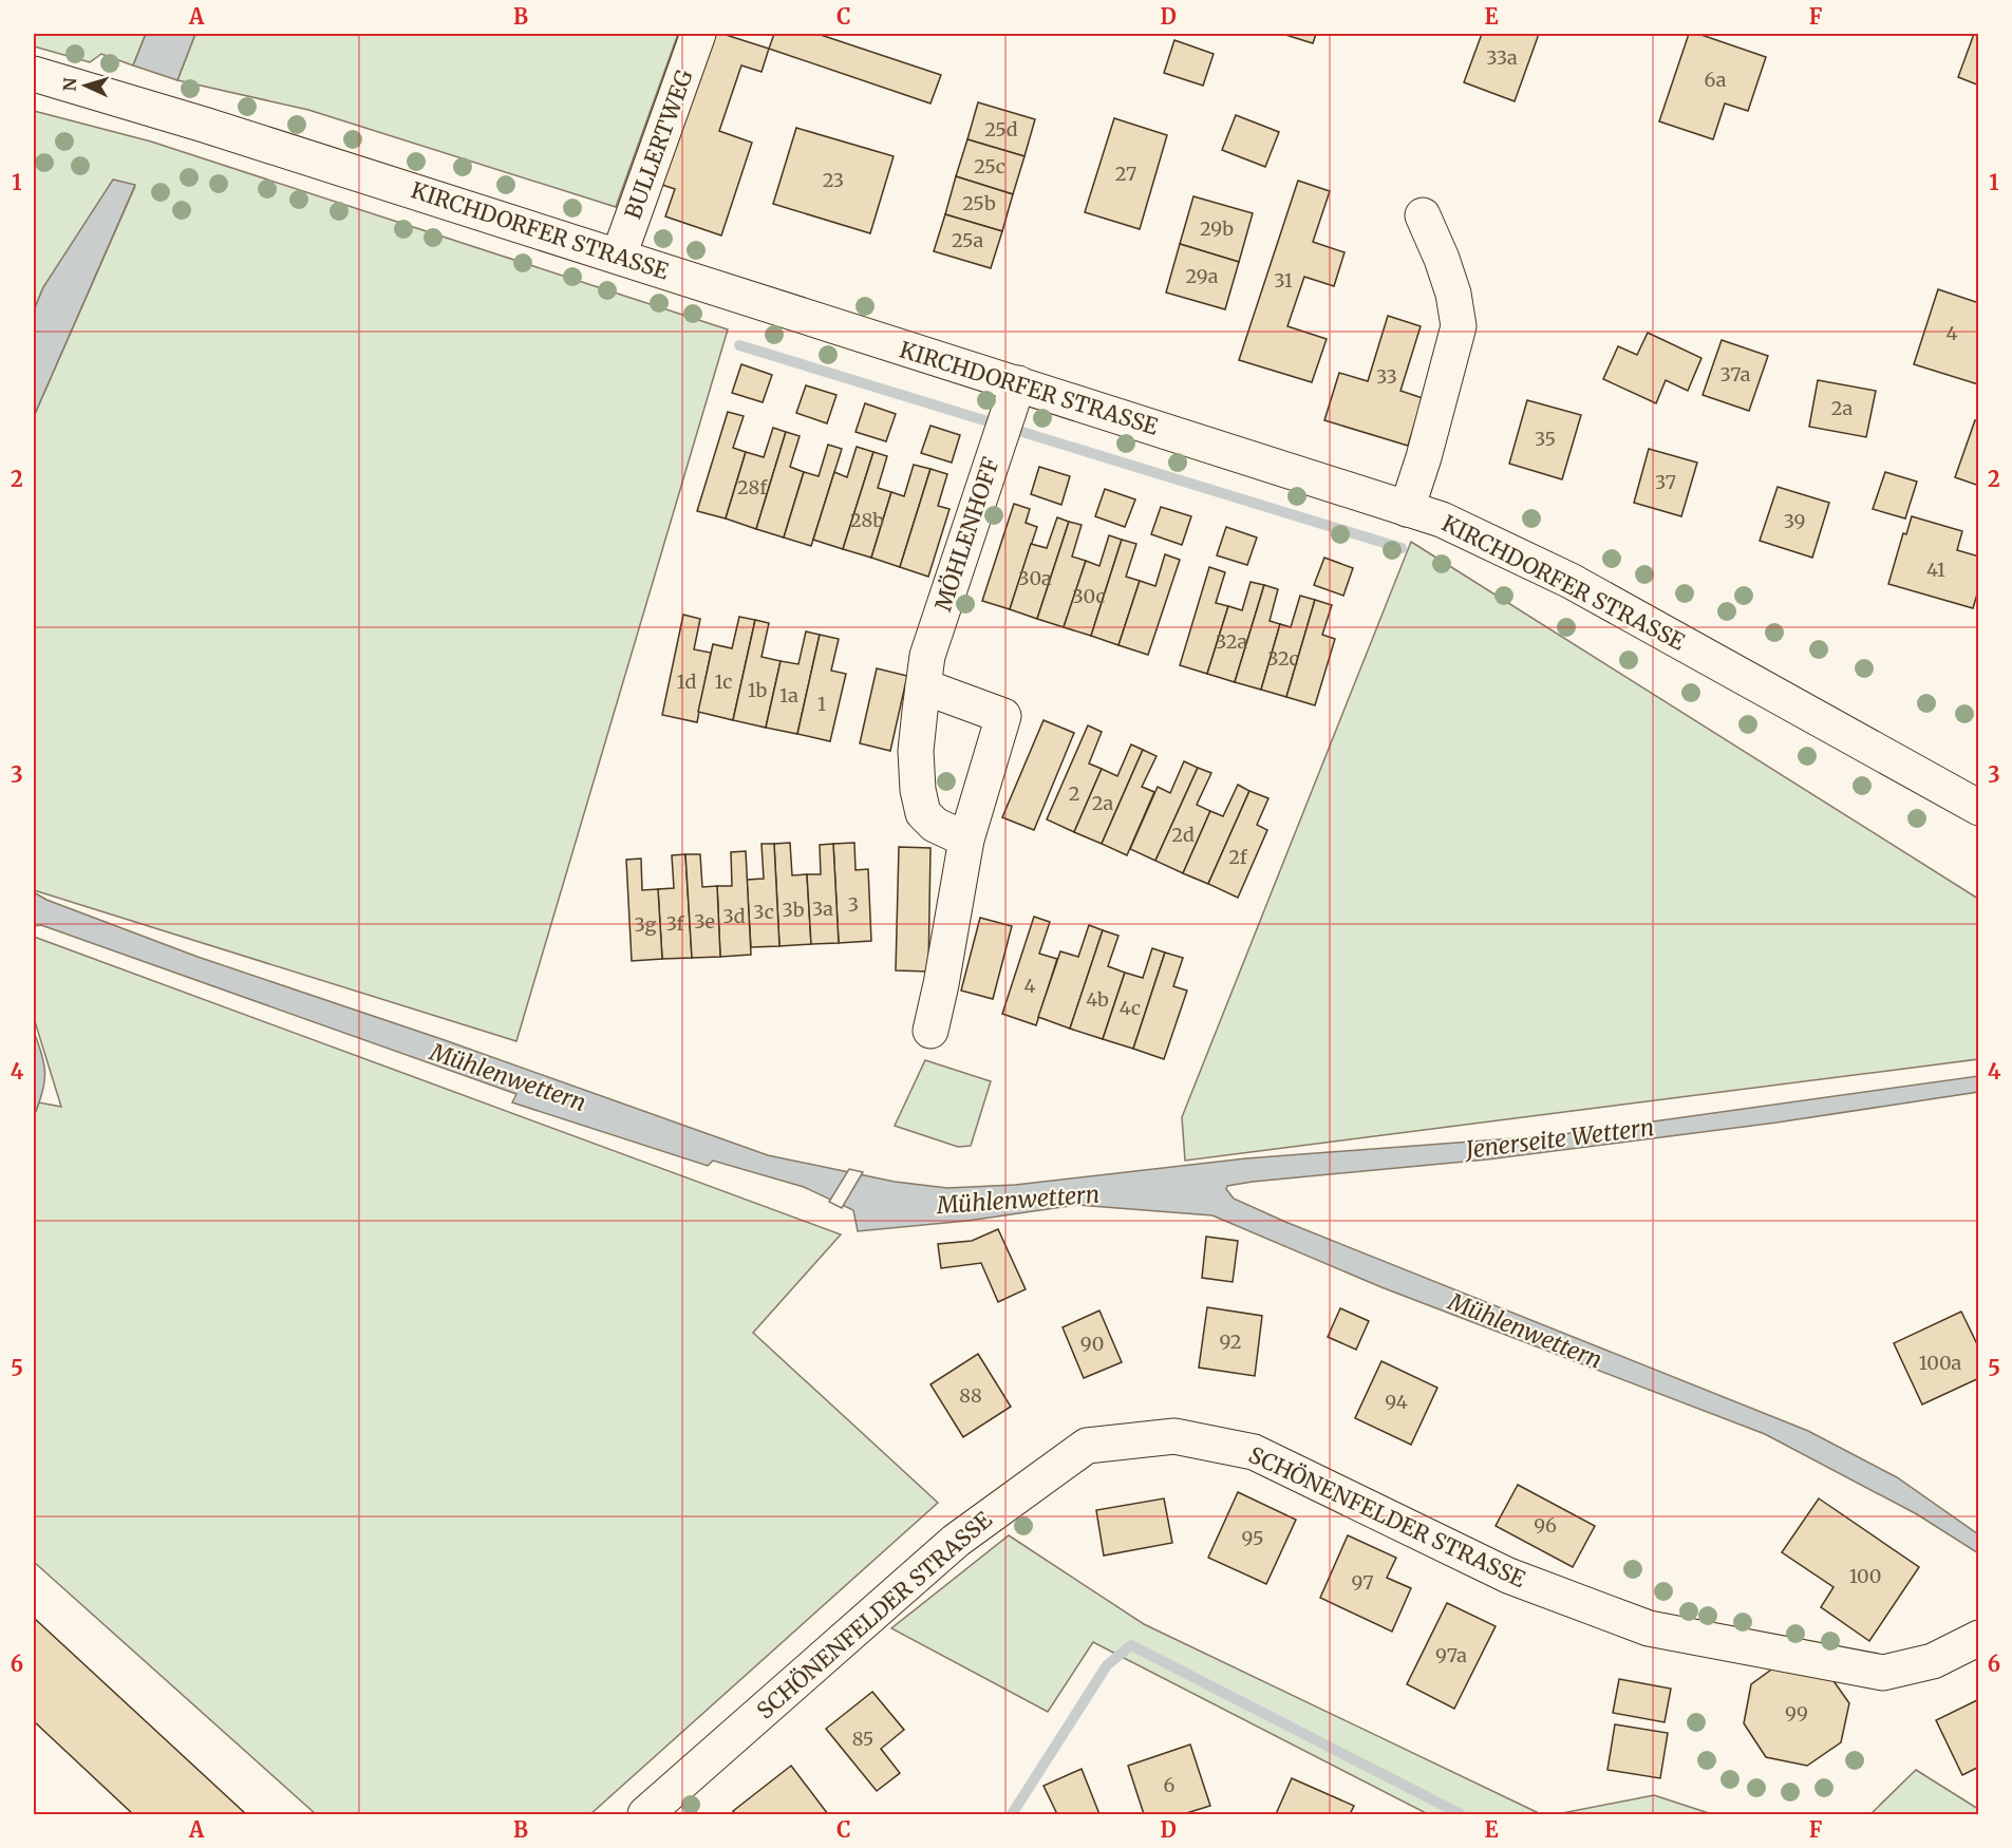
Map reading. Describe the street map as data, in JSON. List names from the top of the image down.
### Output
{
  "streets": {
    "street": [
      "BULLERTWEG",
      "KIRCHDORFER STRASSE",
      "MÖHLENHOFF",
      "SCHÖNENFELDER STRASSE"
    ]
  },
  "crossings": [
    ["BULLERTWEG", "KIRCHDORFER STRASSE"],
    ["KIRCHDORFER STRASSE", "MÖHLENHOFF"]
  ],
  "water": ["Mühlenwettern", "Jenerseite Wettern"],
  "house_numbers": [
    "33a",
    "6a",
    "25d",
    "25c",
    "27",
    "23",
    "25b",
    "29b",
    "25a",
    "29a",
    "31",
    "4",
    "37a",
    "33",
    "2a",
    "35",
    "37",
    "28f",
    "28b",
    "39",
    "41",
    "30a",
    "30c",
    "32a",
    "32c",
    "1d",
    "1c",
    "1b",
    "1a",
    "1",
    "2",
    "2a",
    "2d",
    "2f",
    "3",
    "3a",
    "3b",
    "3c",
    "3d",
    "3e",
    "3f",
    "3g",
    "4",
    "4b",
    "4c",
    "92",
    "90",
    "100a",
    "88",
    "94",
    "96",
    "95",
    "100",
    "97",
    "97a",
    "99",
    "85",
    "6"
  ],
  "north": "left",
  "grid": {
    "columns": [
      "A",
      "B",
      "C",
      "D",
      "E",
      "F"
    ],
    "rows": [
      "1",
      "2",
      "3",
      "4",
      "5",
      "6"
    ]
  }
}
